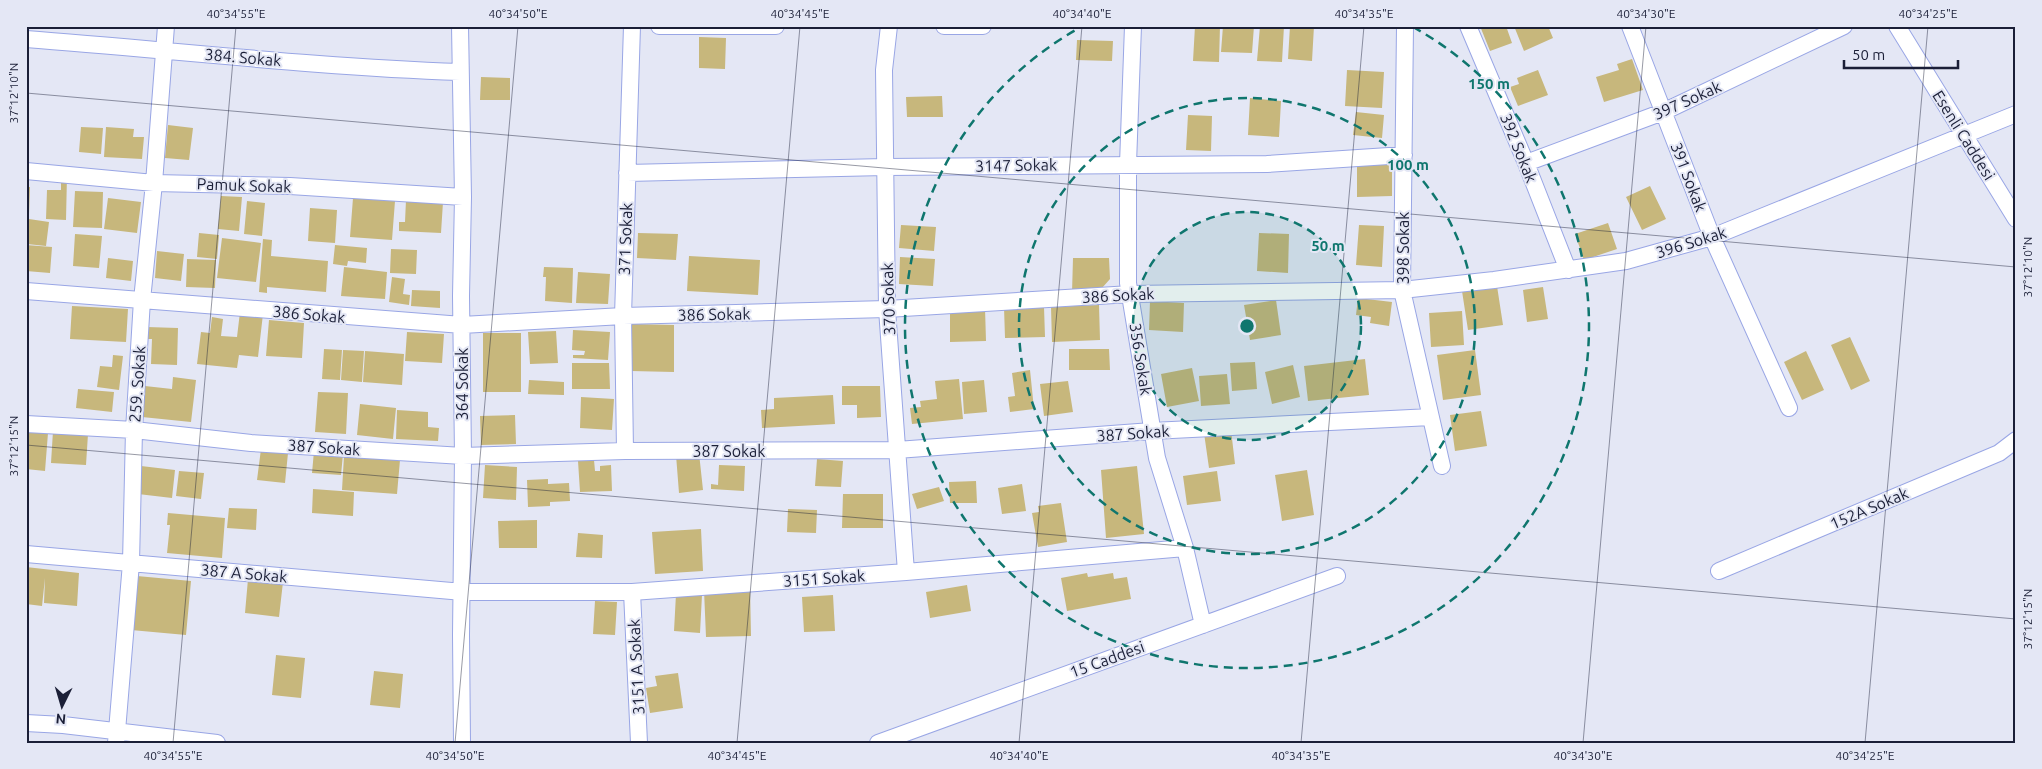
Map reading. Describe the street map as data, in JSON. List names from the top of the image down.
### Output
{
  "streets": {
    "street": [
      "384. Sokak",
      "397 Sokak",
      "Esenli Caddesi",
      "392 Sokak",
      "3147 Sokak",
      "391 Sokak",
      "Pamuk Sokak",
      "371 Sokak",
      "396 Sokak",
      "398 Sokak",
      "386 Sokak",
      "370 Sokak",
      "356 Sokak",
      "259. Sokak",
      "364 Sokak",
      "387 Sokak",
      "152A Sokak",
      "387 A Sokak",
      "3151 Sokak",
      "15 Caddesi",
      "3151 A Sokak"
    ]
  },
  "crossings": [
    ["384. Sokak", "259. Sokak"],
    ["384. Sokak", "364 Sokak"],
    ["397 Sokak", "392 Sokak"],
    ["397 Sokak", "391 Sokak"],
    ["Esenli Caddesi", "396 Sokak"],
    ["392 Sokak", "396 Sokak"],
    ["3147 Sokak", "371 Sokak"],
    ["3147 Sokak", "398 Sokak"],
    ["3147 Sokak", "370 Sokak"],
    ["3147 Sokak", "356 Sokak"],
    ["391 Sokak", "396 Sokak"],
    ["Pamuk Sokak", "259. Sokak"],
    ["Pamuk Sokak", "364 Sokak"],
    ["371 Sokak", "386 Sokak"],
    ["371 Sokak", "387 Sokak"],
    ["396 Sokak", "398 Sokak"],
    ["396 Sokak", "386 Sokak"],
    ["398 Sokak", "386 Sokak"],
    ["398 Sokak", "387 Sokak"],
    ["386 Sokak", "370 Sokak"],
    ["386 Sokak", "356 Sokak"],
    ["386 Sokak", "259. Sokak"],
    ["386 Sokak", "364 Sokak"],
    ["370 Sokak", "387 Sokak"],
    ["370 Sokak", "3151 Sokak"],
    ["356 Sokak", "387 Sokak"],
    ["356 Sokak", "3151 Sokak"],
    ["356 Sokak", "15 Caddesi"],
    ["259. Sokak", "387 Sokak"],
    ["259. Sokak", "387 A Sokak"],
    ["364 Sokak", "387 Sokak"],
    ["364 Sokak", "387 A Sokak"],
    ["364 Sokak", "3151 Sokak"],
    ["387 A Sokak", "3151 Sokak"],
    ["3151 Sokak", "3151 A Sokak"]
  ],
  "scale_bar": "50 m",
  "north": "bottom",
  "coordinates": [
    "40°34'55\"E",
    "40°34'50\"E",
    "40°34'45\"E",
    "40°34'40\"E",
    "40°34'35\"E",
    "40°34'30\"E",
    "40°34'25\"E",
    "37°12'10\"N",
    "37°12'15\"N"
  ],
  "rings": ["150 m", "100 m", "50 m"]
}
